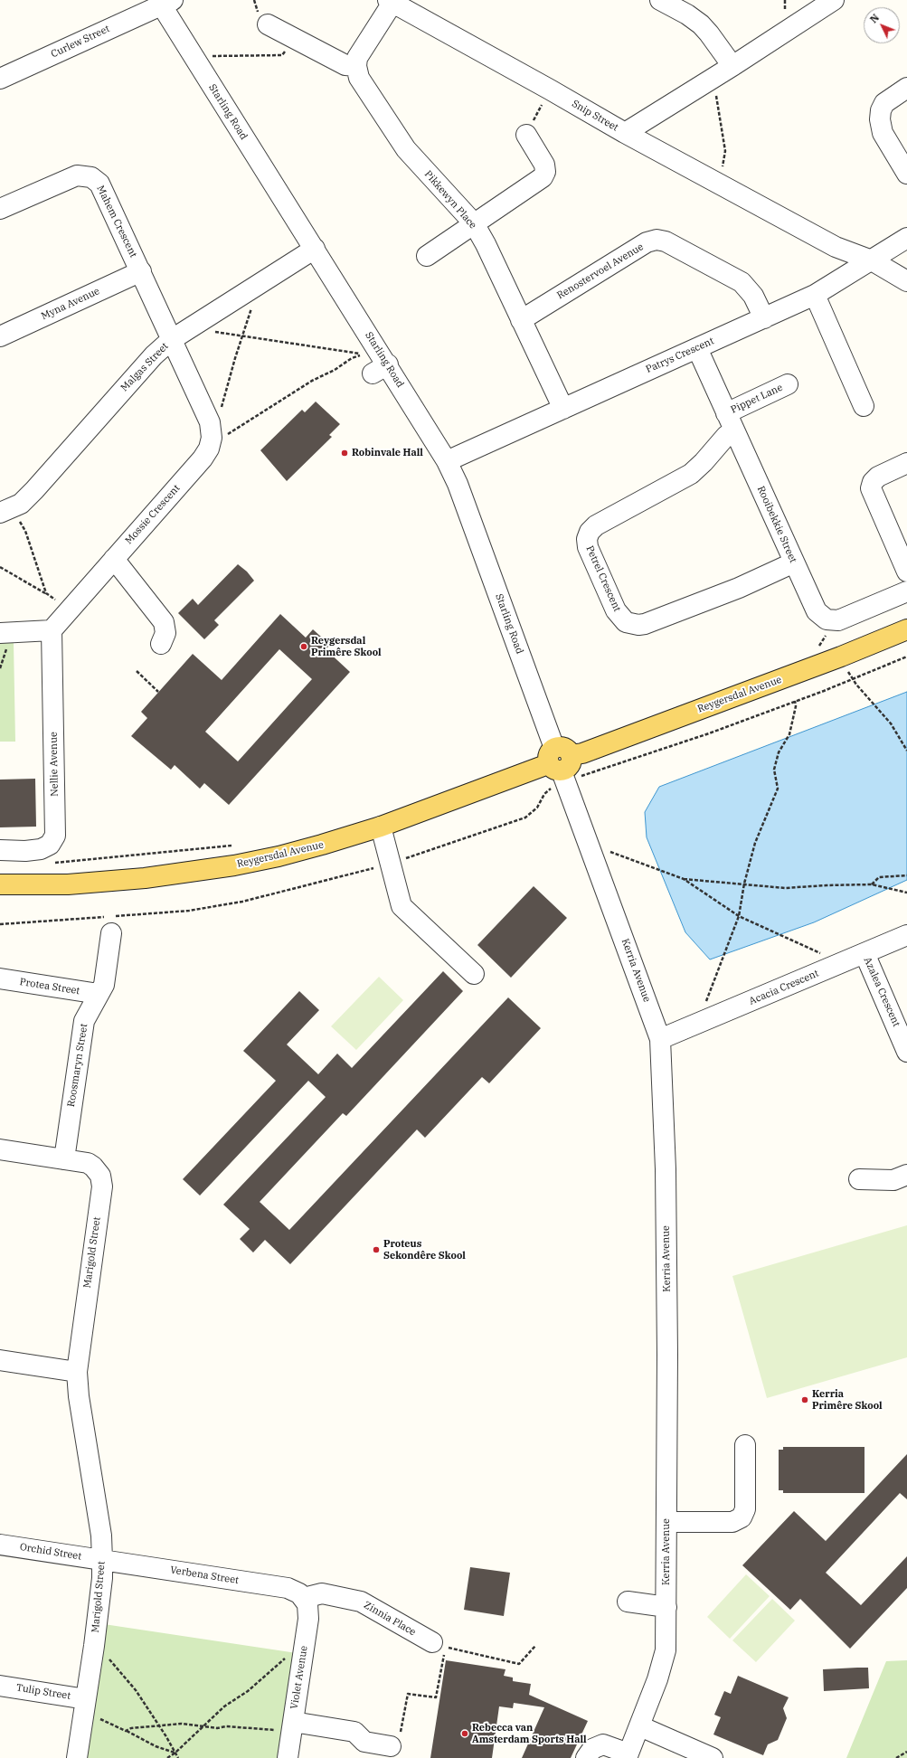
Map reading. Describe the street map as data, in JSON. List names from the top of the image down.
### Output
{
  "streets": {
    "main road": ["Reygersdal Avenue"],
    "street": [
      "Curlew Street",
      "Starling Road",
      "Snip Street",
      "Pikkewyn Place",
      "Mahem Crescent",
      "Renostervoel Avenue",
      "Myna Avenue",
      "Patrys Crescent",
      "Malgas Street",
      "Pippet Lane",
      "Mossie Crescent",
      "Rooibekkie Street",
      "Petrel Crescent",
      "Nellie Avenue",
      "Kerria Avenue",
      "Protea Street",
      "Acacia Crescent",
      "Azalea Crescent",
      "Roosmaryn Street",
      "Marigold Street",
      "Orchid Street",
      "Verbena Street",
      "Zinnia Place",
      "Violet Avenue",
      "Tulip Street"
    ]
  },
  "crossings": [
    ["Curlew Street", "Starling Road"],
    ["Starling Road", "Patrys Crescent"],
    ["Starling Road", "Malgas Street"],
    ["Starling Road", "Reygersdal Avenue"],
    ["Starling Road", "Kerria Avenue"],
    ["Pikkewyn Place", "Renostervoel Avenue"],
    ["Pikkewyn Place", "Patrys Crescent"],
    ["Mahem Crescent", "Myna Avenue"],
    ["Mahem Crescent", "Malgas Street"],
    ["Renostervoel Avenue", "Patrys Crescent"],
    ["Patrys Crescent", "Rooibekkie Street"],
    ["Pippet Lane", "Rooibekkie Street"],
    ["Pippet Lane", "Petrel Crescent"],
    ["Mossie Crescent", "Nellie Avenue"],
    ["Rooibekkie Street", "Petrel Crescent"],
    ["Reygersdal Avenue", "Kerria Avenue"],
    ["Kerria Avenue", "Acacia Crescent"],
    ["Protea Street", "Roosmaryn Street"],
    ["Acacia Crescent", "Azalea Crescent"],
    ["Roosmaryn Street", "Marigold Street"],
    ["Marigold Street", "Orchid Street"],
    ["Marigold Street", "Verbena Street"],
    ["Marigold Street", "Tulip Street"],
    ["Orchid Street", "Verbena Street"],
    ["Verbena Street", "Zinnia Place"],
    ["Verbena Street", "Violet Avenue"],
    ["Zinnia Place", "Violet Avenue"]
  ],
  "places": [
    "Robinvale Hall",
    "Reygersdal Primêre Skool",
    "Proteus Sekondêre Skool",
    "Kerria Primêre Skool",
    "Rebecca van Amsterdam Sports Hall"
  ],
  "north": "top left"
}
